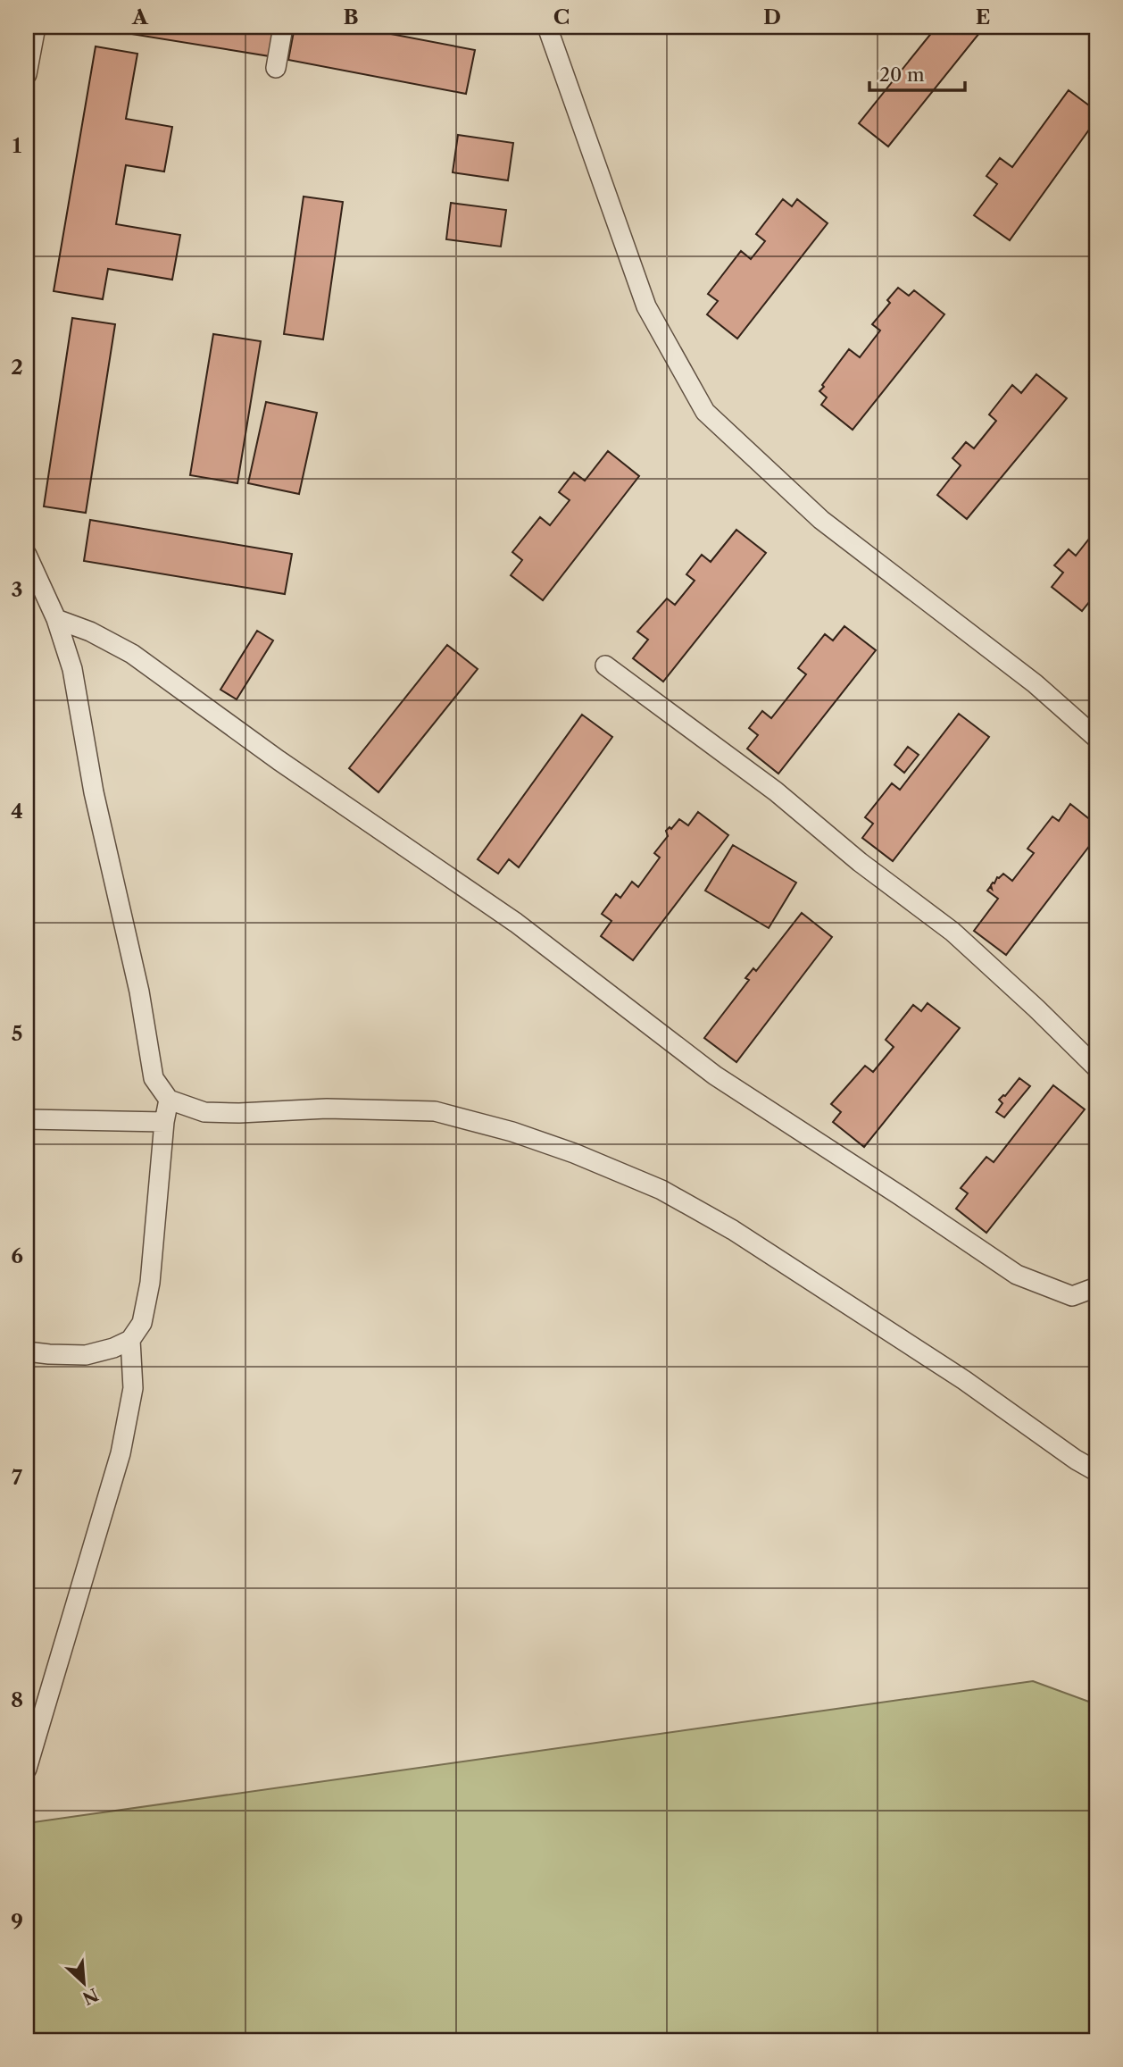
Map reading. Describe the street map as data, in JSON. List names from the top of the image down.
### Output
{
  "scale_bar": "20 m",
  "north": "bottom right",
  "grid": {
    "columns": [
      "A",
      "B",
      "C",
      "D",
      "E"
    ],
    "rows": [
      "1",
      "2",
      "3",
      "4",
      "5",
      "6",
      "7",
      "8",
      "9"
    ]
  }
}
